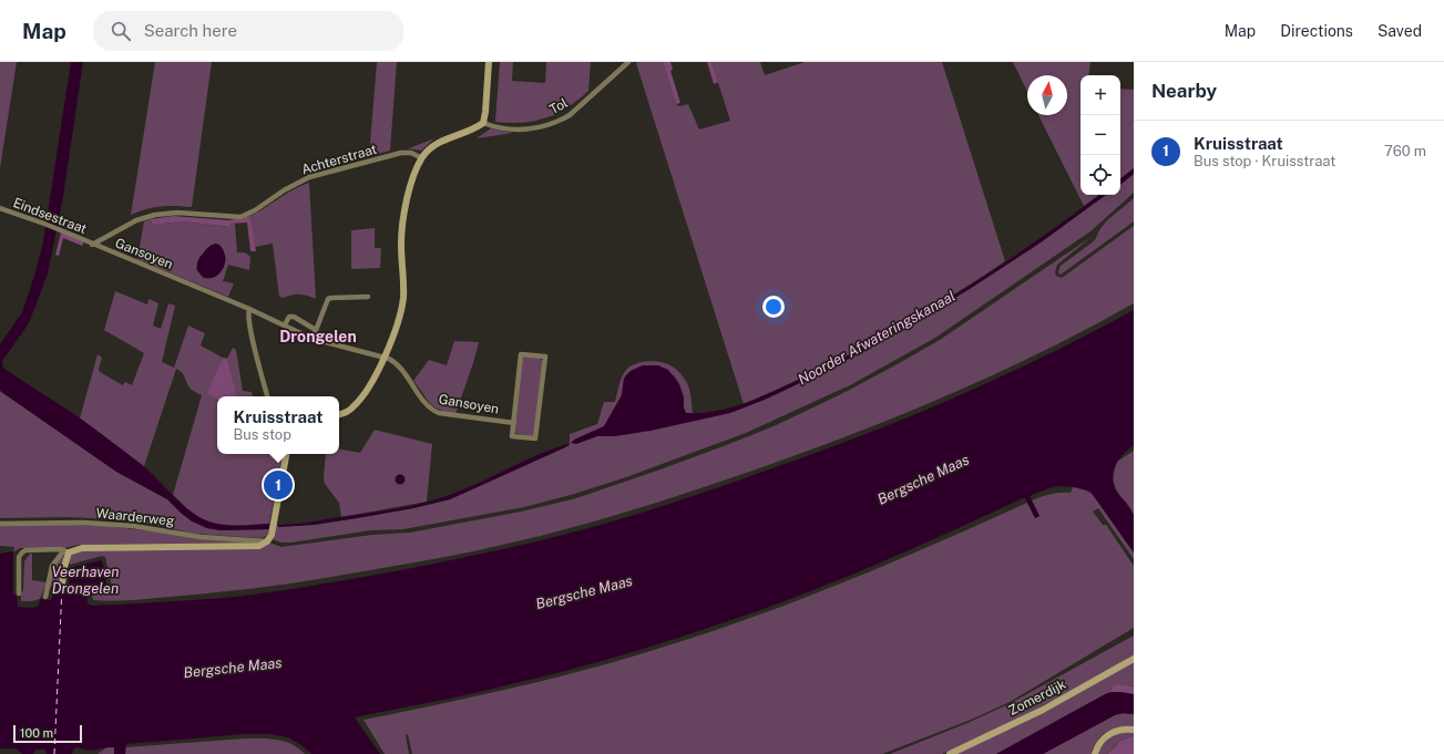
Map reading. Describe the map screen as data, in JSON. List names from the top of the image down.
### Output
{
  "streets": {
    "street": [
      "Tol",
      "Achterstraat",
      "Eindsestraat",
      "Gansoyen",
      "Waarderweg",
      "Zomerdijk"
    ]
  },
  "crossings": [
    ["Achterstraat", "Eindsestraat"],
    ["Achterstraat", "Gansoyen"],
    ["Eindsestraat", "Gansoyen"]
  ],
  "districts": ["Drongelen"],
  "water": ["Noorder Afwateringskanaal", "Bergsche Maas", "Veerhaven Drongelen"],
  "scale_bar": "100 m",
  "north": "top",
  "page": {
    "header": "Map",
    "search": "Search here",
    "nav": ["Map", "Directions", "Saved"],
    "heading": "Nearby",
    "map_buttons": ["+", "−"],
    "list": [
      {
        "mark": "1",
        "name": "Kruisstraat",
        "note": "Bus stop · Kruisstraat",
        "value": "760 m"
      }
    ],
    "popup": ["Kruisstraat", "Bus stop"],
    "pins": "1",
    "scale": "100 m"
  }
}
